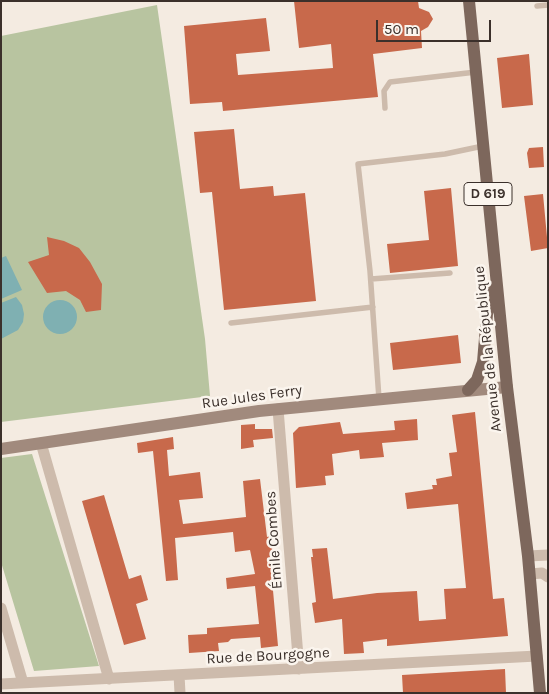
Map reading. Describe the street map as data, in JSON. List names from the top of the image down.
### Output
{
  "streets": {
    "main road": ["D 619", "Avenue de la République"],
    "street": ["Rue Jules Ferry", "Émile Combes", "Rue de Bourgogne"]
  },
  "crossings": [
    ["Avenue de la République", "Rue Jules Ferry"],
    ["Avenue de la République", "Rue de Bourgogne"],
    ["Rue Jules Ferry", "Émile Combes"],
    ["Émile Combes", "Rue de Bourgogne"]
  ],
  "scale_bar": "50 m"
}
